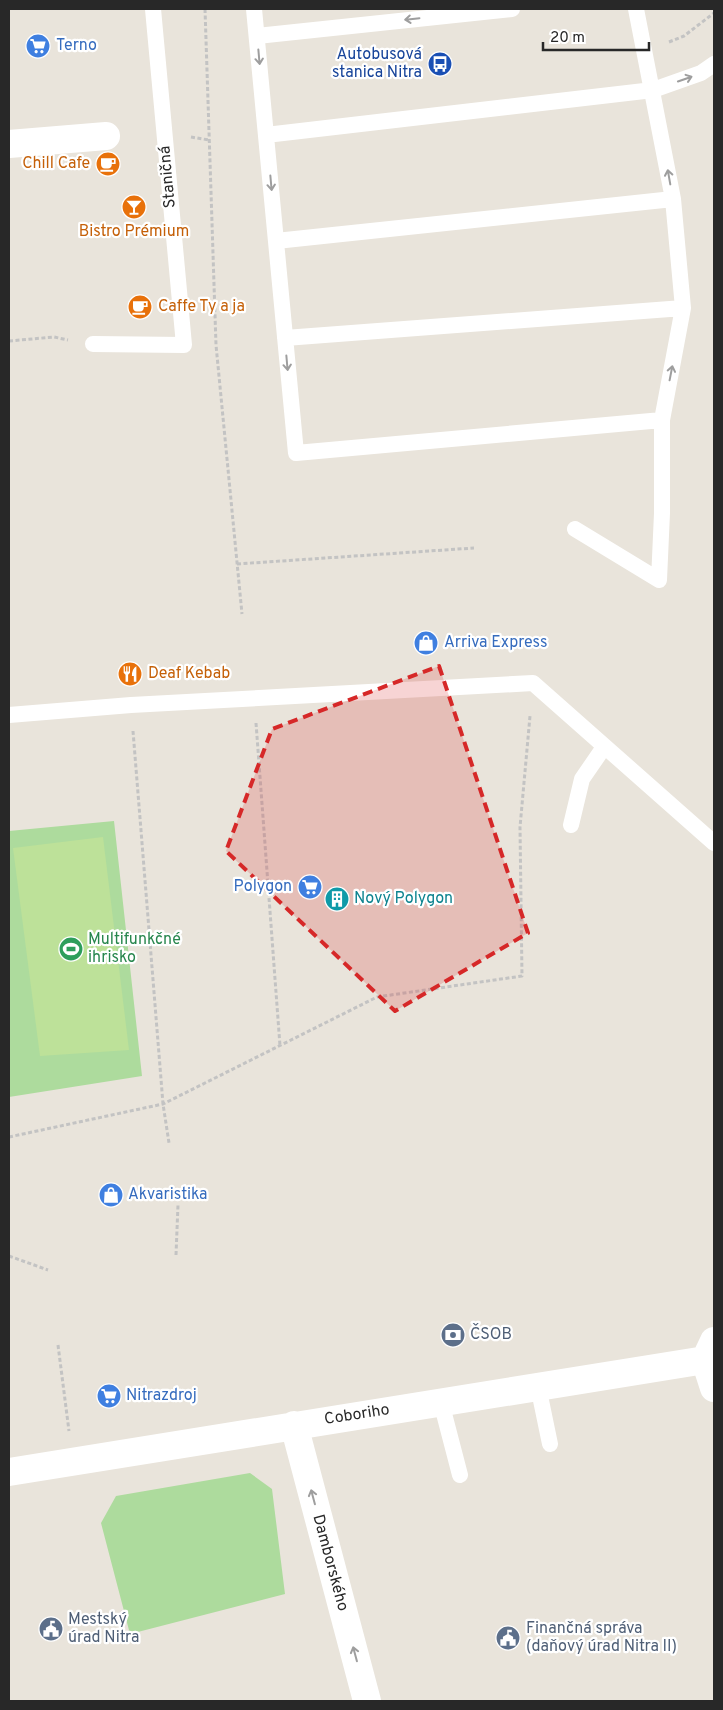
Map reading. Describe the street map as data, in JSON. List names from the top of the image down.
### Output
{
  "streets": {
    "street": ["Coboriho", "Damborského"],
    "lane": ["Staničná"]
  },
  "crossings": [
    ["Coboriho", "Damborského"]
  ],
  "one_way": ["Damborského"],
  "places": {
    "supermarket": ["Terno", "Polygon", "Nitrazdroj"],
    "bus stop": ["Autobusová stanica Nitra"],
    "cafe": ["Chill Cafe", "Caffe Ty a ja"],
    "bar": ["Bistro Prémium"],
    "shop": ["Arriva Express", "Akvaristika"],
    "restaurant": ["Deaf Kebab"],
    "building": ["Nový Polygon"],
    "sports": ["Multifunkčné ihrisko"],
    "bank": ["ČSOB"],
    "public building": ["Mestský úrad Nitra", "Finančná správa (daňový úrad Nitra II)"]
  },
  "scale_bar": "20 m"
}
